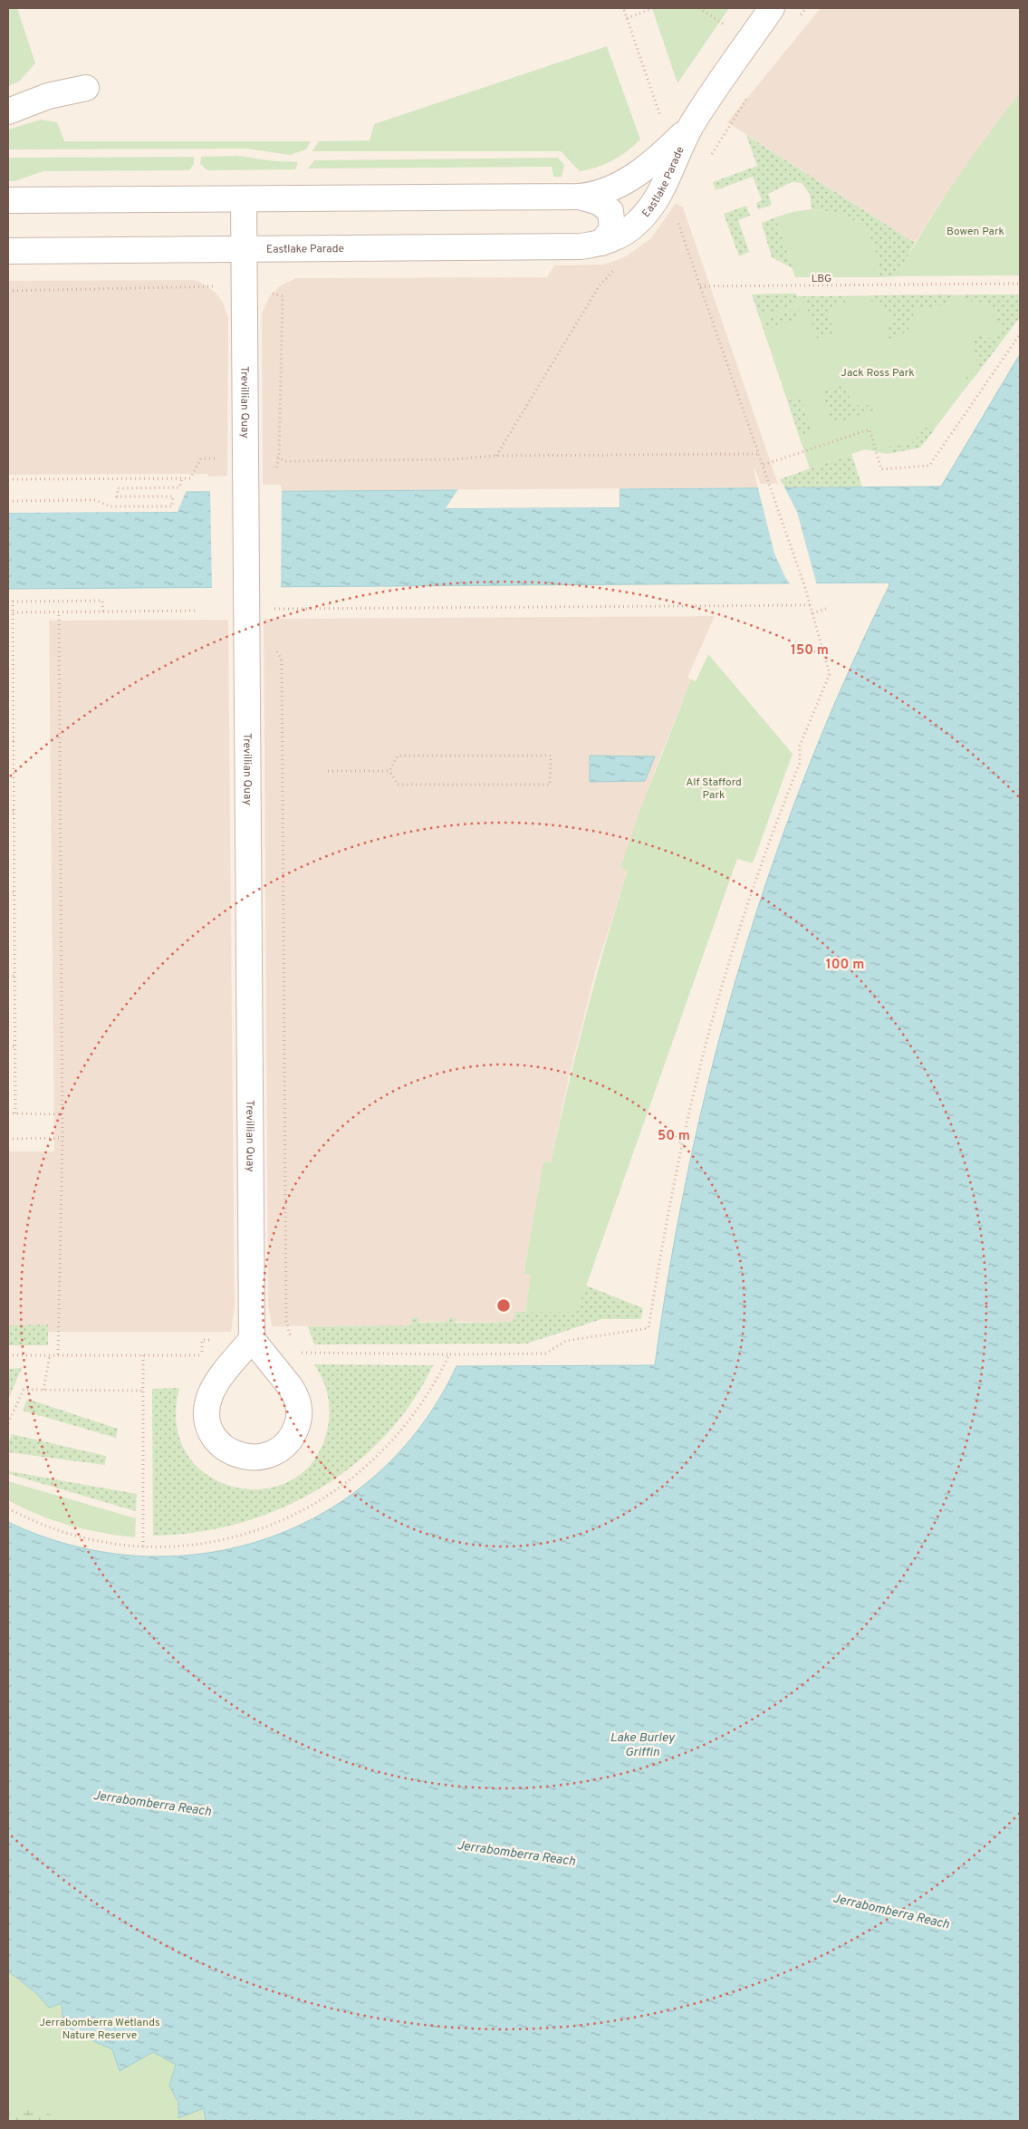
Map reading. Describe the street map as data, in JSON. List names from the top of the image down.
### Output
{
  "streets": {
    "street": ["Eastlake Parade", "Trevillian Quay"],
    "path": ["LBG"]
  },
  "crossings": [
    ["Eastlake Parade", "Trevillian Quay"]
  ],
  "water": ["Lake Burley Griffin", "Jerrabomberra Reach"],
  "parks": [
    "Bowen Park",
    "Jack Ross Park",
    "Alf Stafford Park",
    "Jerrabomberra Wetlands Nature Reserve"
  ],
  "rings": ["150 m", "100 m", "50 m"]
}
